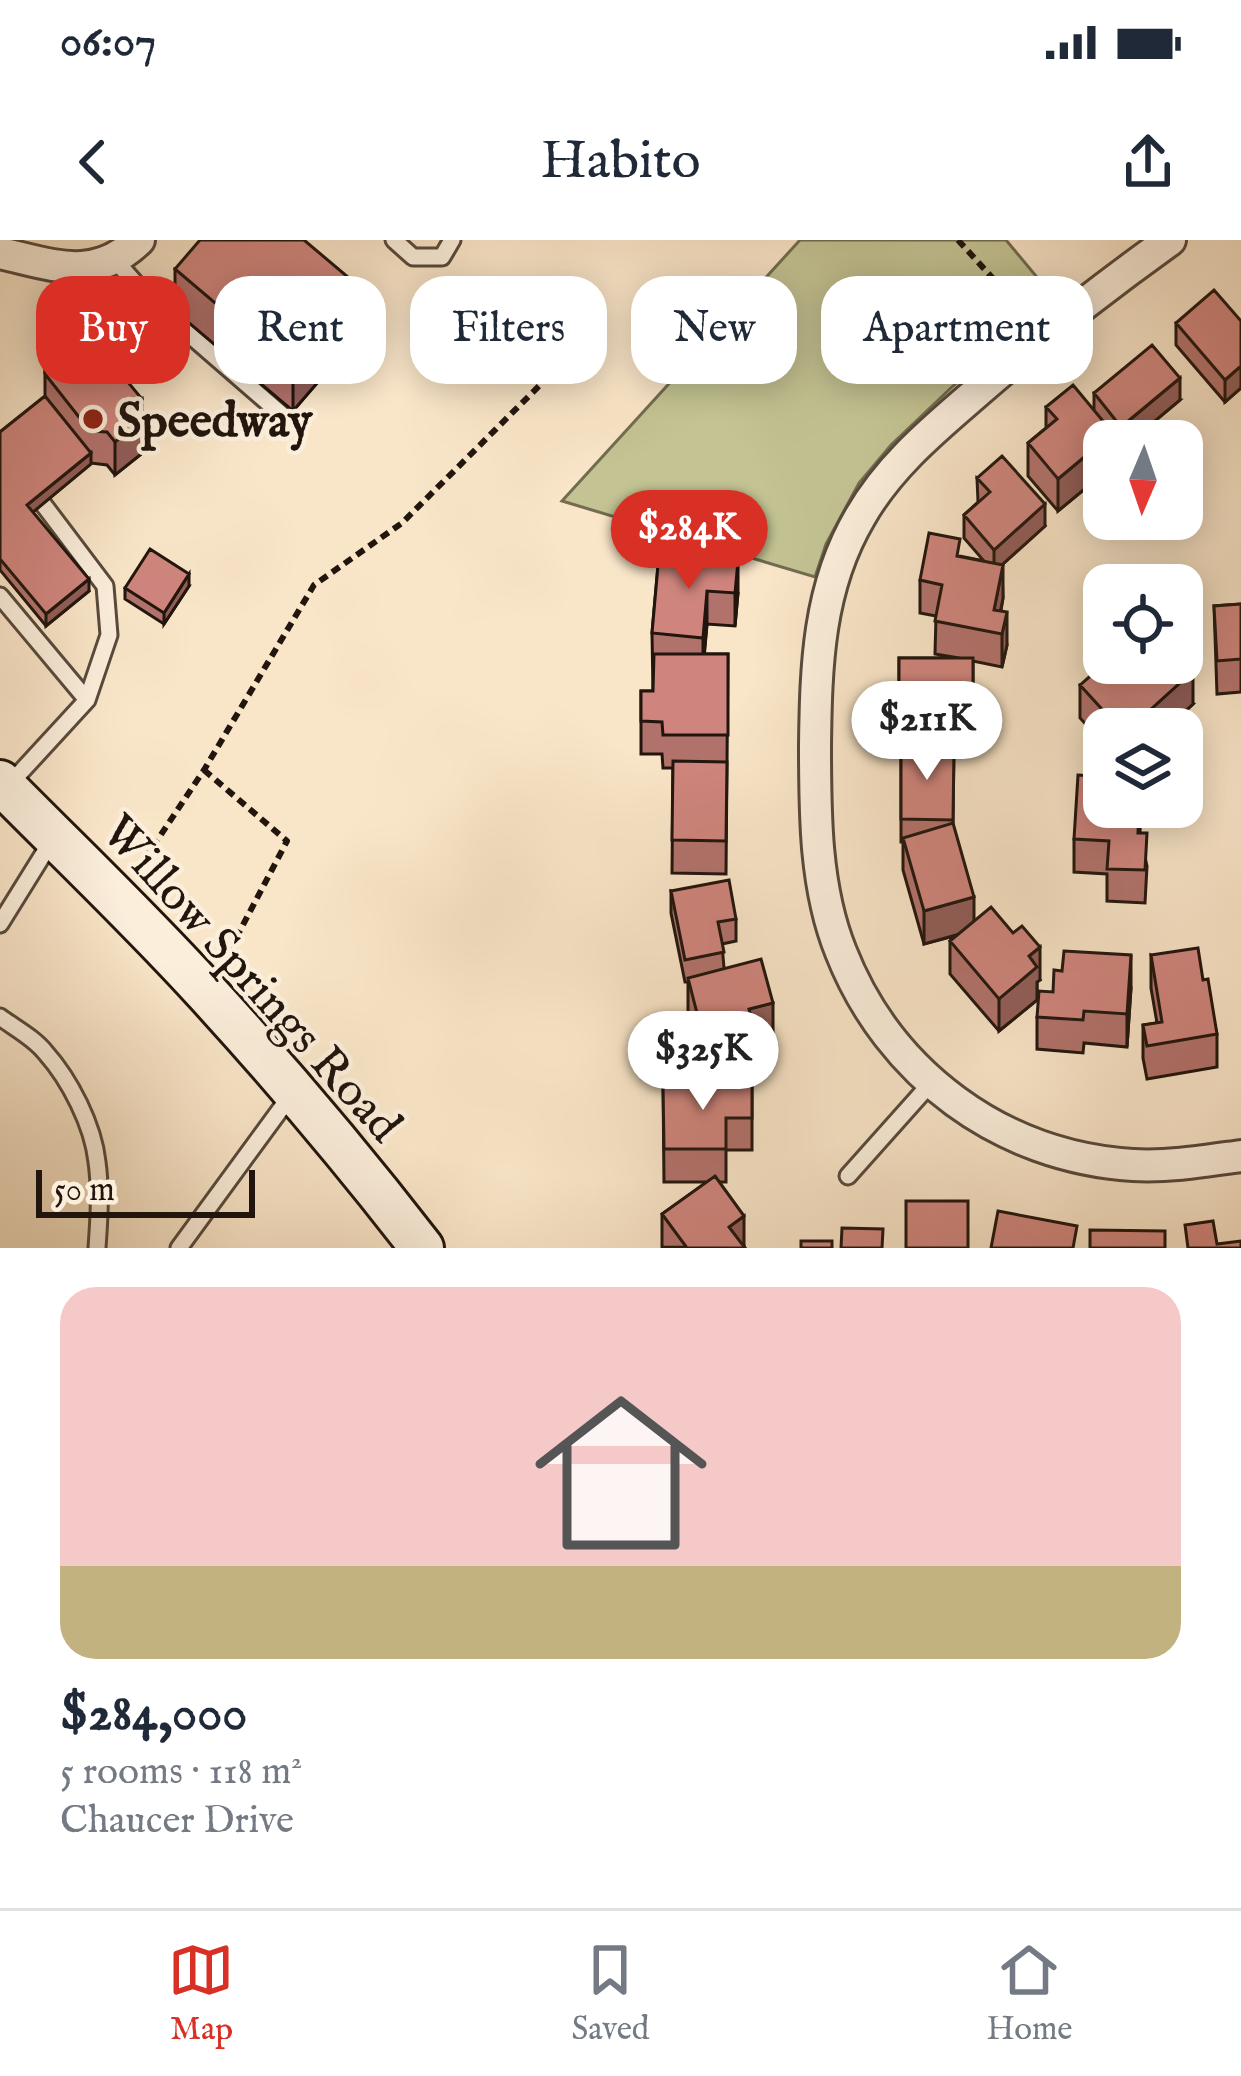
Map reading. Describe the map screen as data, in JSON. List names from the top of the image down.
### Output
{
  "streets": {
    "main road": ["Willow Springs Road"]
  },
  "places": ["Speedway"],
  "scale_bar": "50 m",
  "north": "bottom",
  "page": {
    "status": "06:07",
    "header": "Habito",
    "chip": [
      "Buy",
      "Rent",
      "Filters",
      "New",
      "Apartment"
    ],
    "price": ["$284K", "$211K", "$325K"],
    "scale": "50 m",
    "list": [
      {
        "name": "$284,000",
        "note": "5 rooms · 118 m² · Chaucer Drive"
      }
    ],
    "tabs": ["Map", "Saved", "Home"]
  }
}
